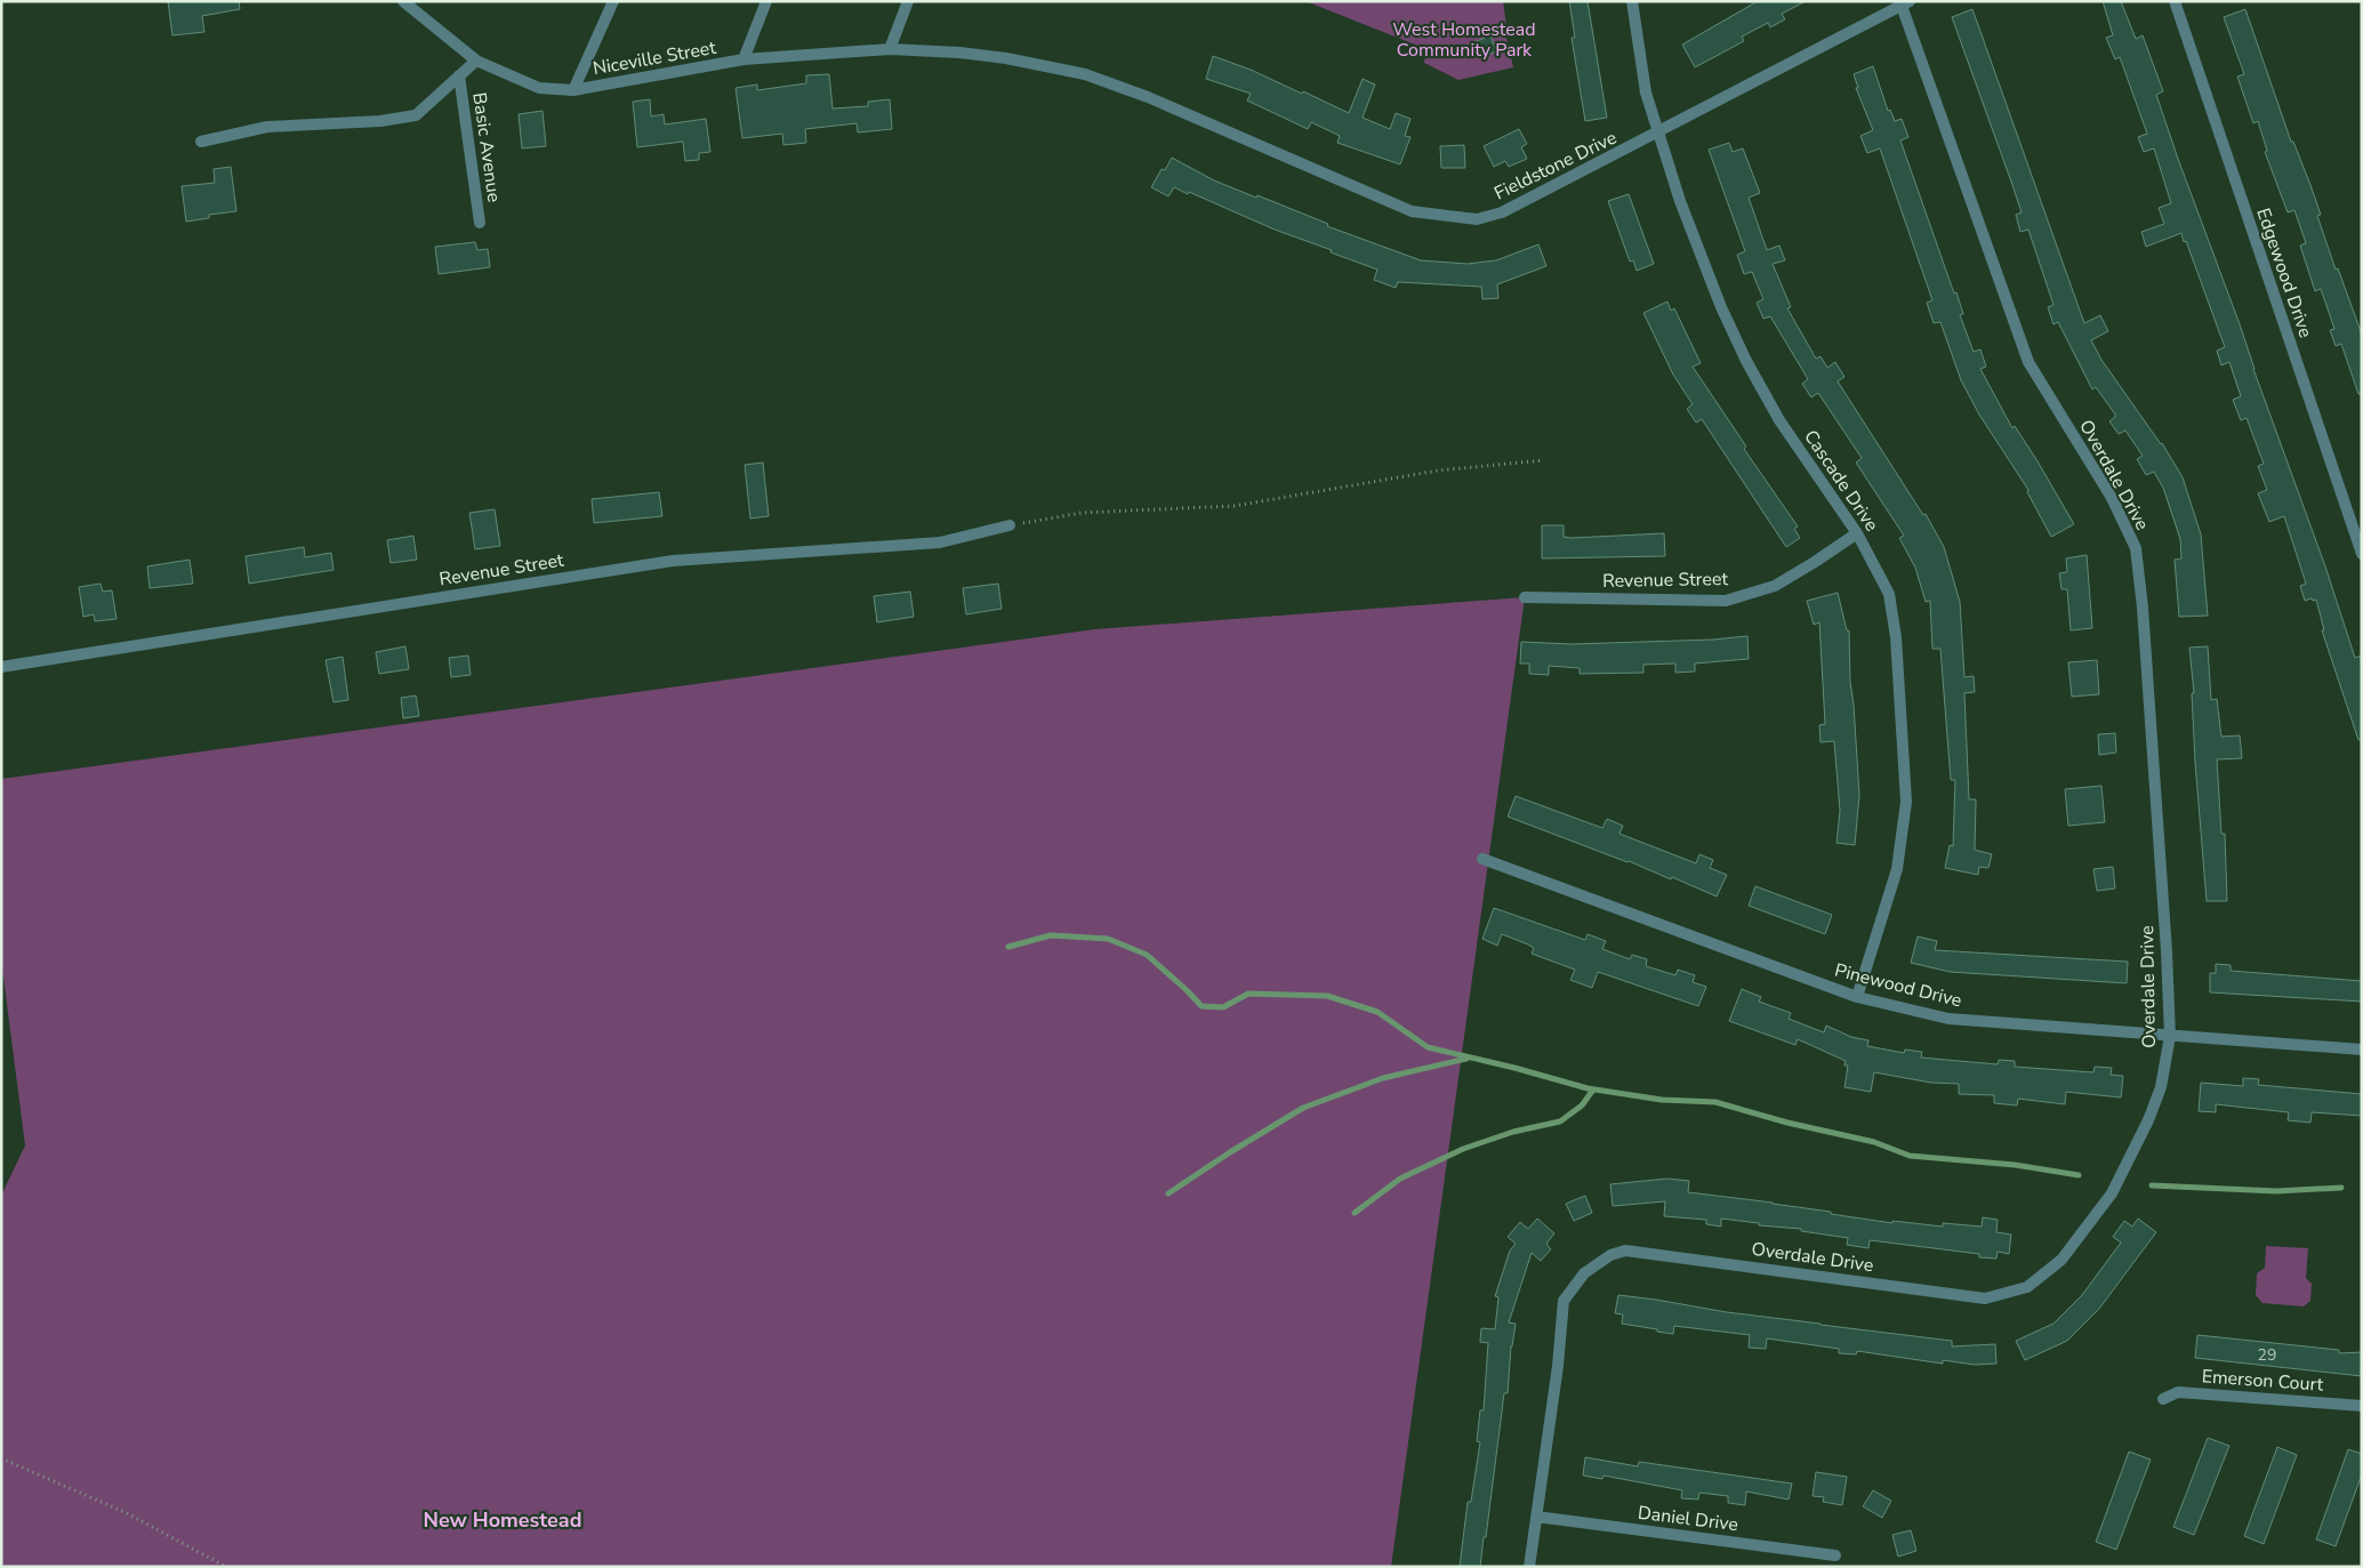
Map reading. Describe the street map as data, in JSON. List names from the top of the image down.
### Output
{
  "streets": {
    "street": [
      "Niceville Street",
      "Basic Avenue",
      "Fieldstone Drive",
      "Edgewood Drive",
      "Overdale Drive",
      "Cascade Drive",
      "Revenue Street",
      "Pinewood Drive",
      "Emerson Court",
      "Daniel Drive"
    ]
  },
  "crossings": [
    ["Niceville Street", "Fieldstone Drive"],
    ["Fieldstone Drive", "Overdale Drive"],
    ["Fieldstone Drive", "Cascade Drive"],
    ["Overdale Drive", "Pinewood Drive"],
    ["Overdale Drive", "Daniel Drive"],
    ["Cascade Drive", "Revenue Street"],
    ["Cascade Drive", "Pinewood Drive"]
  ],
  "districts": ["New Homestead"],
  "parks": ["West Homestead Community Park"],
  "house_numbers": ["29"]
}
